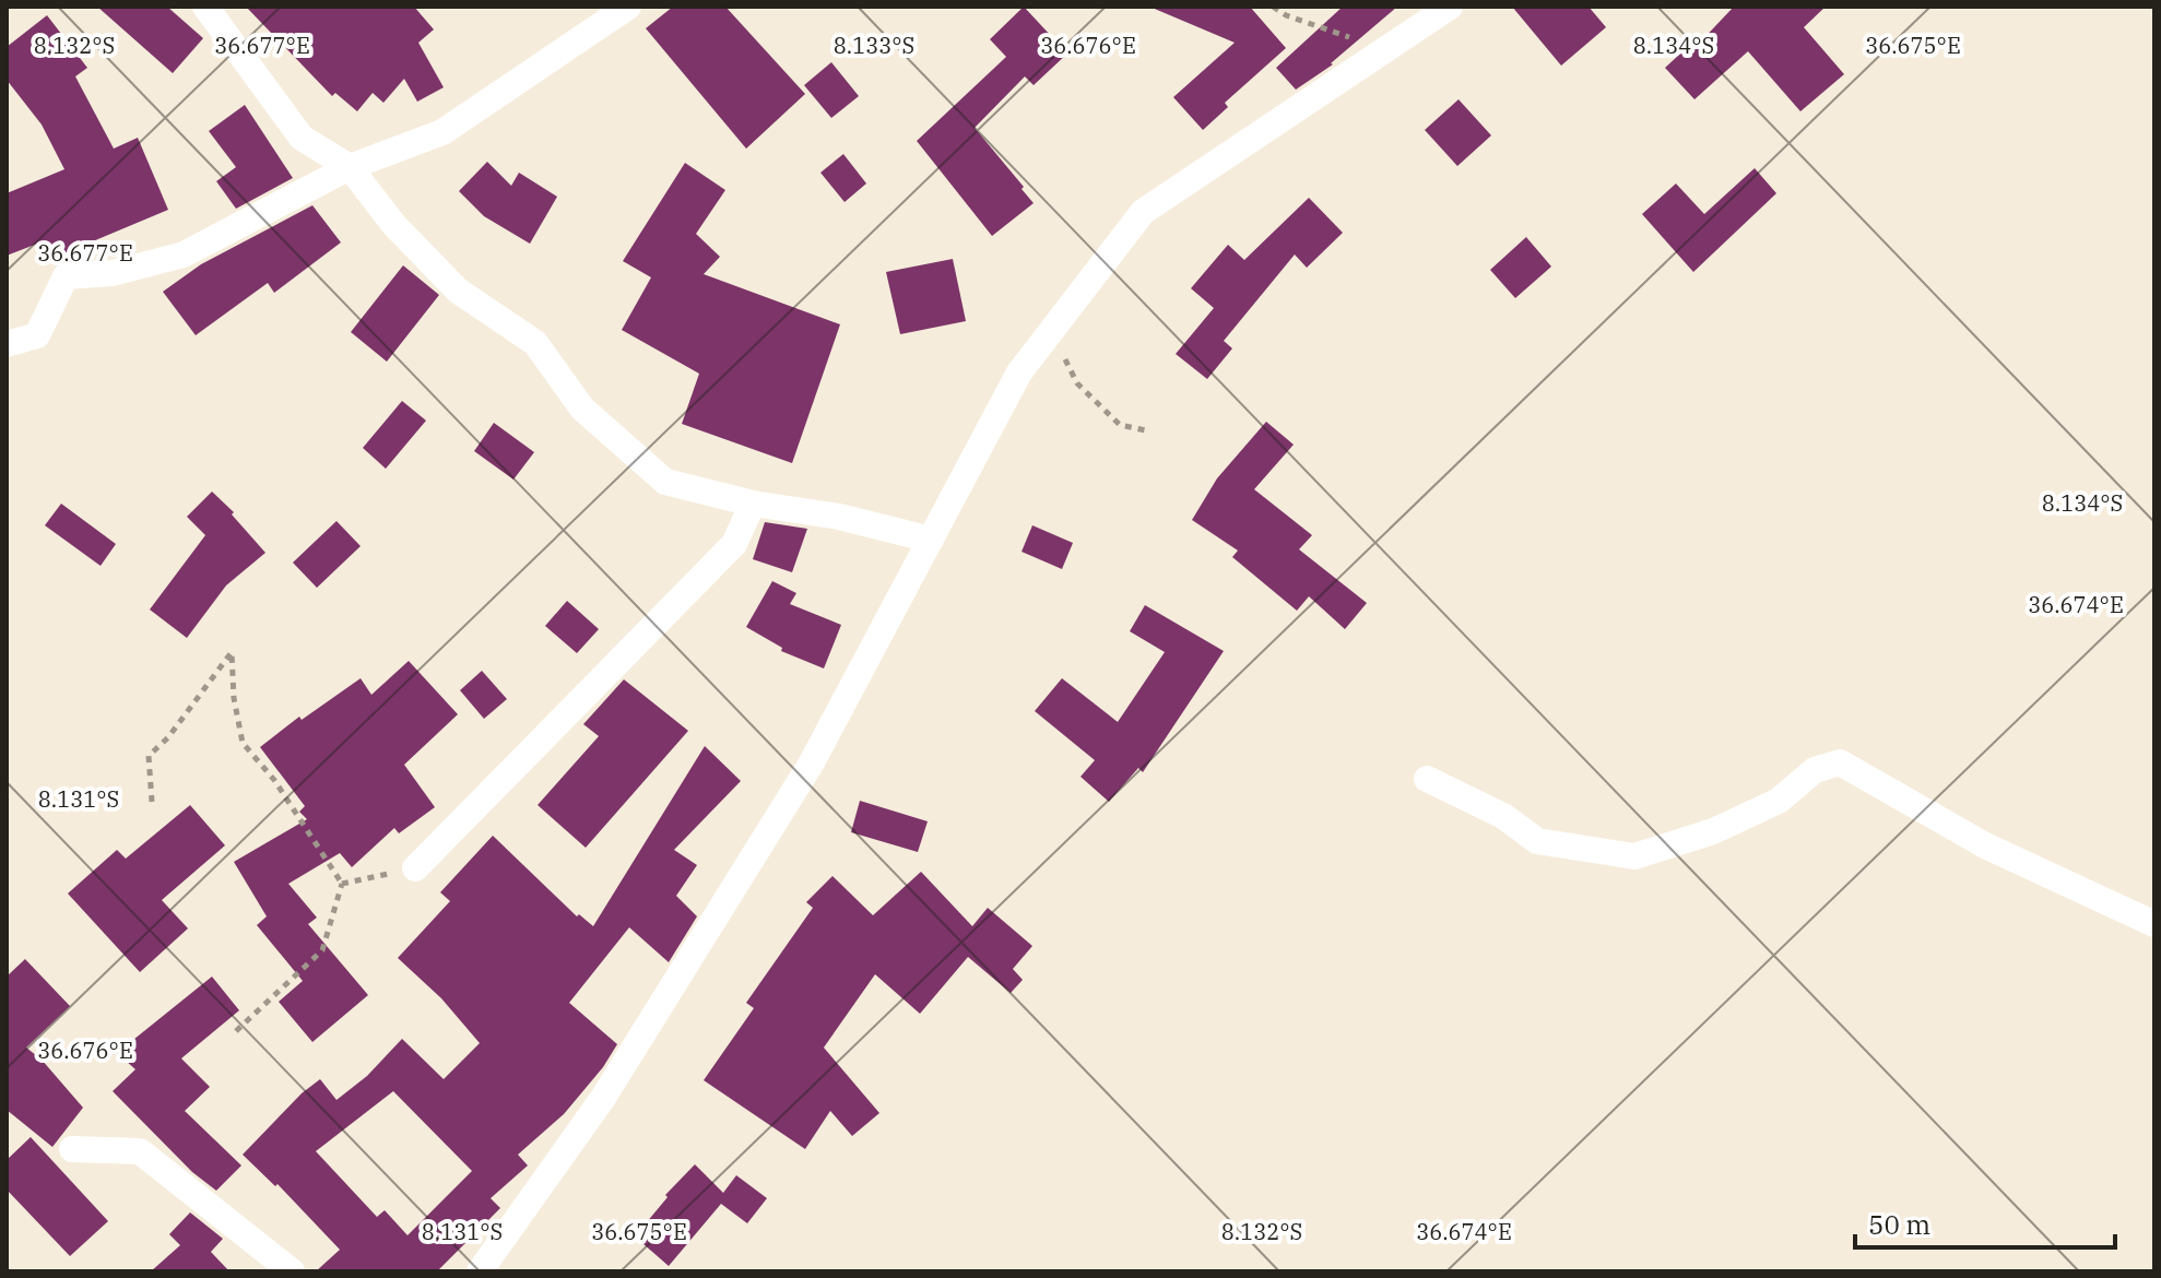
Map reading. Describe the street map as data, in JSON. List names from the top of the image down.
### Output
{
  "scale_bar": "50 m",
  "coordinates": [
    "36.677°E",
    "36.676°E",
    "36.675°E",
    "8.132°S",
    "8.133°S",
    "8.134°S",
    "36.674°E",
    "8.131°S"
  ]
}
